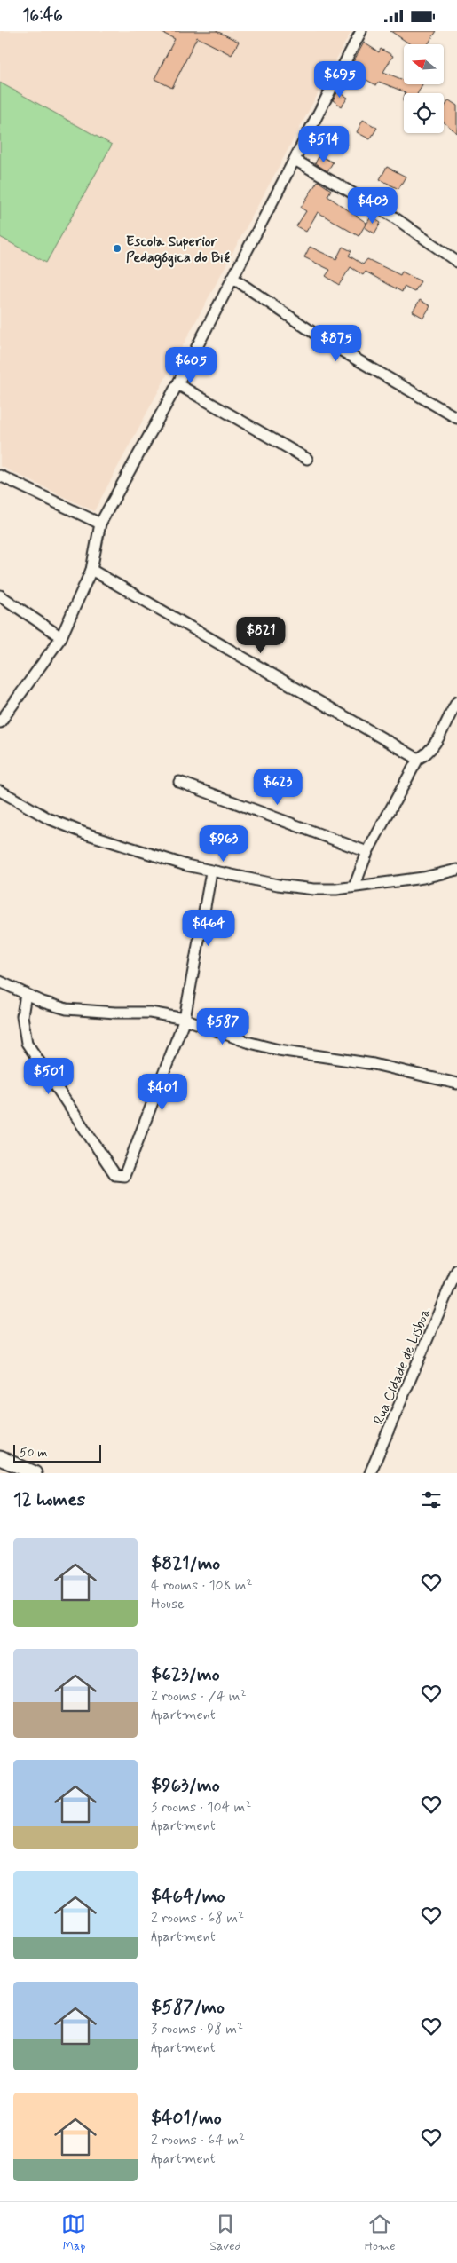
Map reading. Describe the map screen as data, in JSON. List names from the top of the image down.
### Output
{
  "streets": {
    "street": ["Rua Cidade de Lisboa"]
  },
  "places": ["Escola Superior Pedagógica do Bié"],
  "scale_bar": "50 m",
  "north": "left",
  "page": {
    "status": "16:46",
    "price": [
      "$695",
      "$514",
      "$403",
      "$875",
      "$605",
      "$821",
      "$623",
      "$963",
      "$464",
      "$587",
      "$501",
      "$401"
    ],
    "scale": "50 m",
    "heading": "12 homes",
    "list": [
      {
        "name": "$821/mo",
        "note": "4 rooms · 108 m² · House"
      },
      {
        "name": "$623/mo",
        "note": "2 rooms · 74 m² · Apartment"
      },
      {
        "name": "$963/mo",
        "note": "3 rooms · 104 m² · Apartment"
      },
      {
        "name": "$464/mo",
        "note": "2 rooms · 68 m² · Apartment"
      },
      {
        "name": "$587/mo",
        "note": "3 rooms · 98 m² · Apartment"
      },
      {
        "name": "$401/mo",
        "note": "2 rooms · 64 m² · Apartment"
      }
    ],
    "tabs": ["Map", "Saved", "Home"]
  }
}
